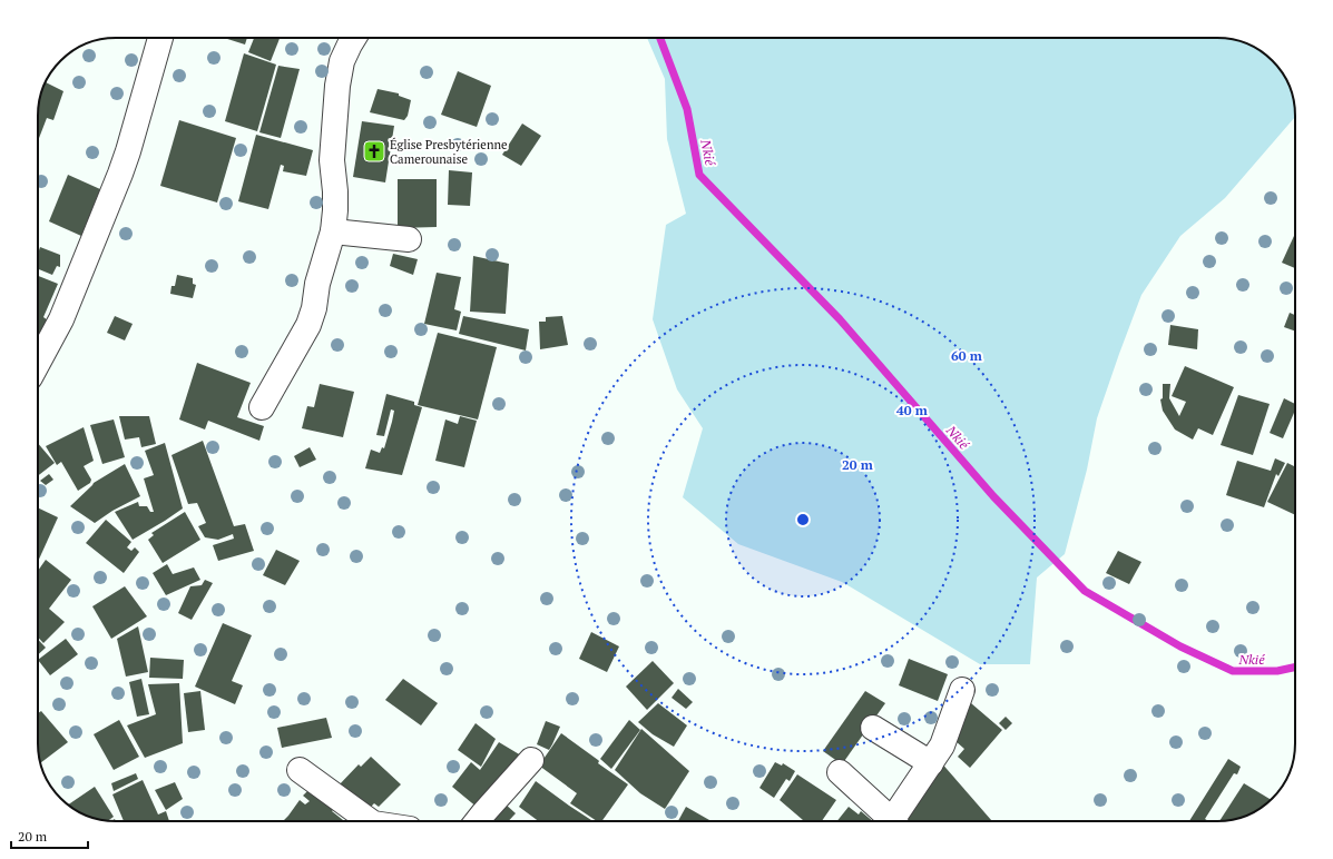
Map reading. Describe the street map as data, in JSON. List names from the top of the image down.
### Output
{
  "water": ["Nkié"],
  "places": {
    "church": ["Église Presbytérienne Camerounaise"]
  },
  "scale_bar": "20 m",
  "rings": ["60 m", "40 m", "20 m"]
}
